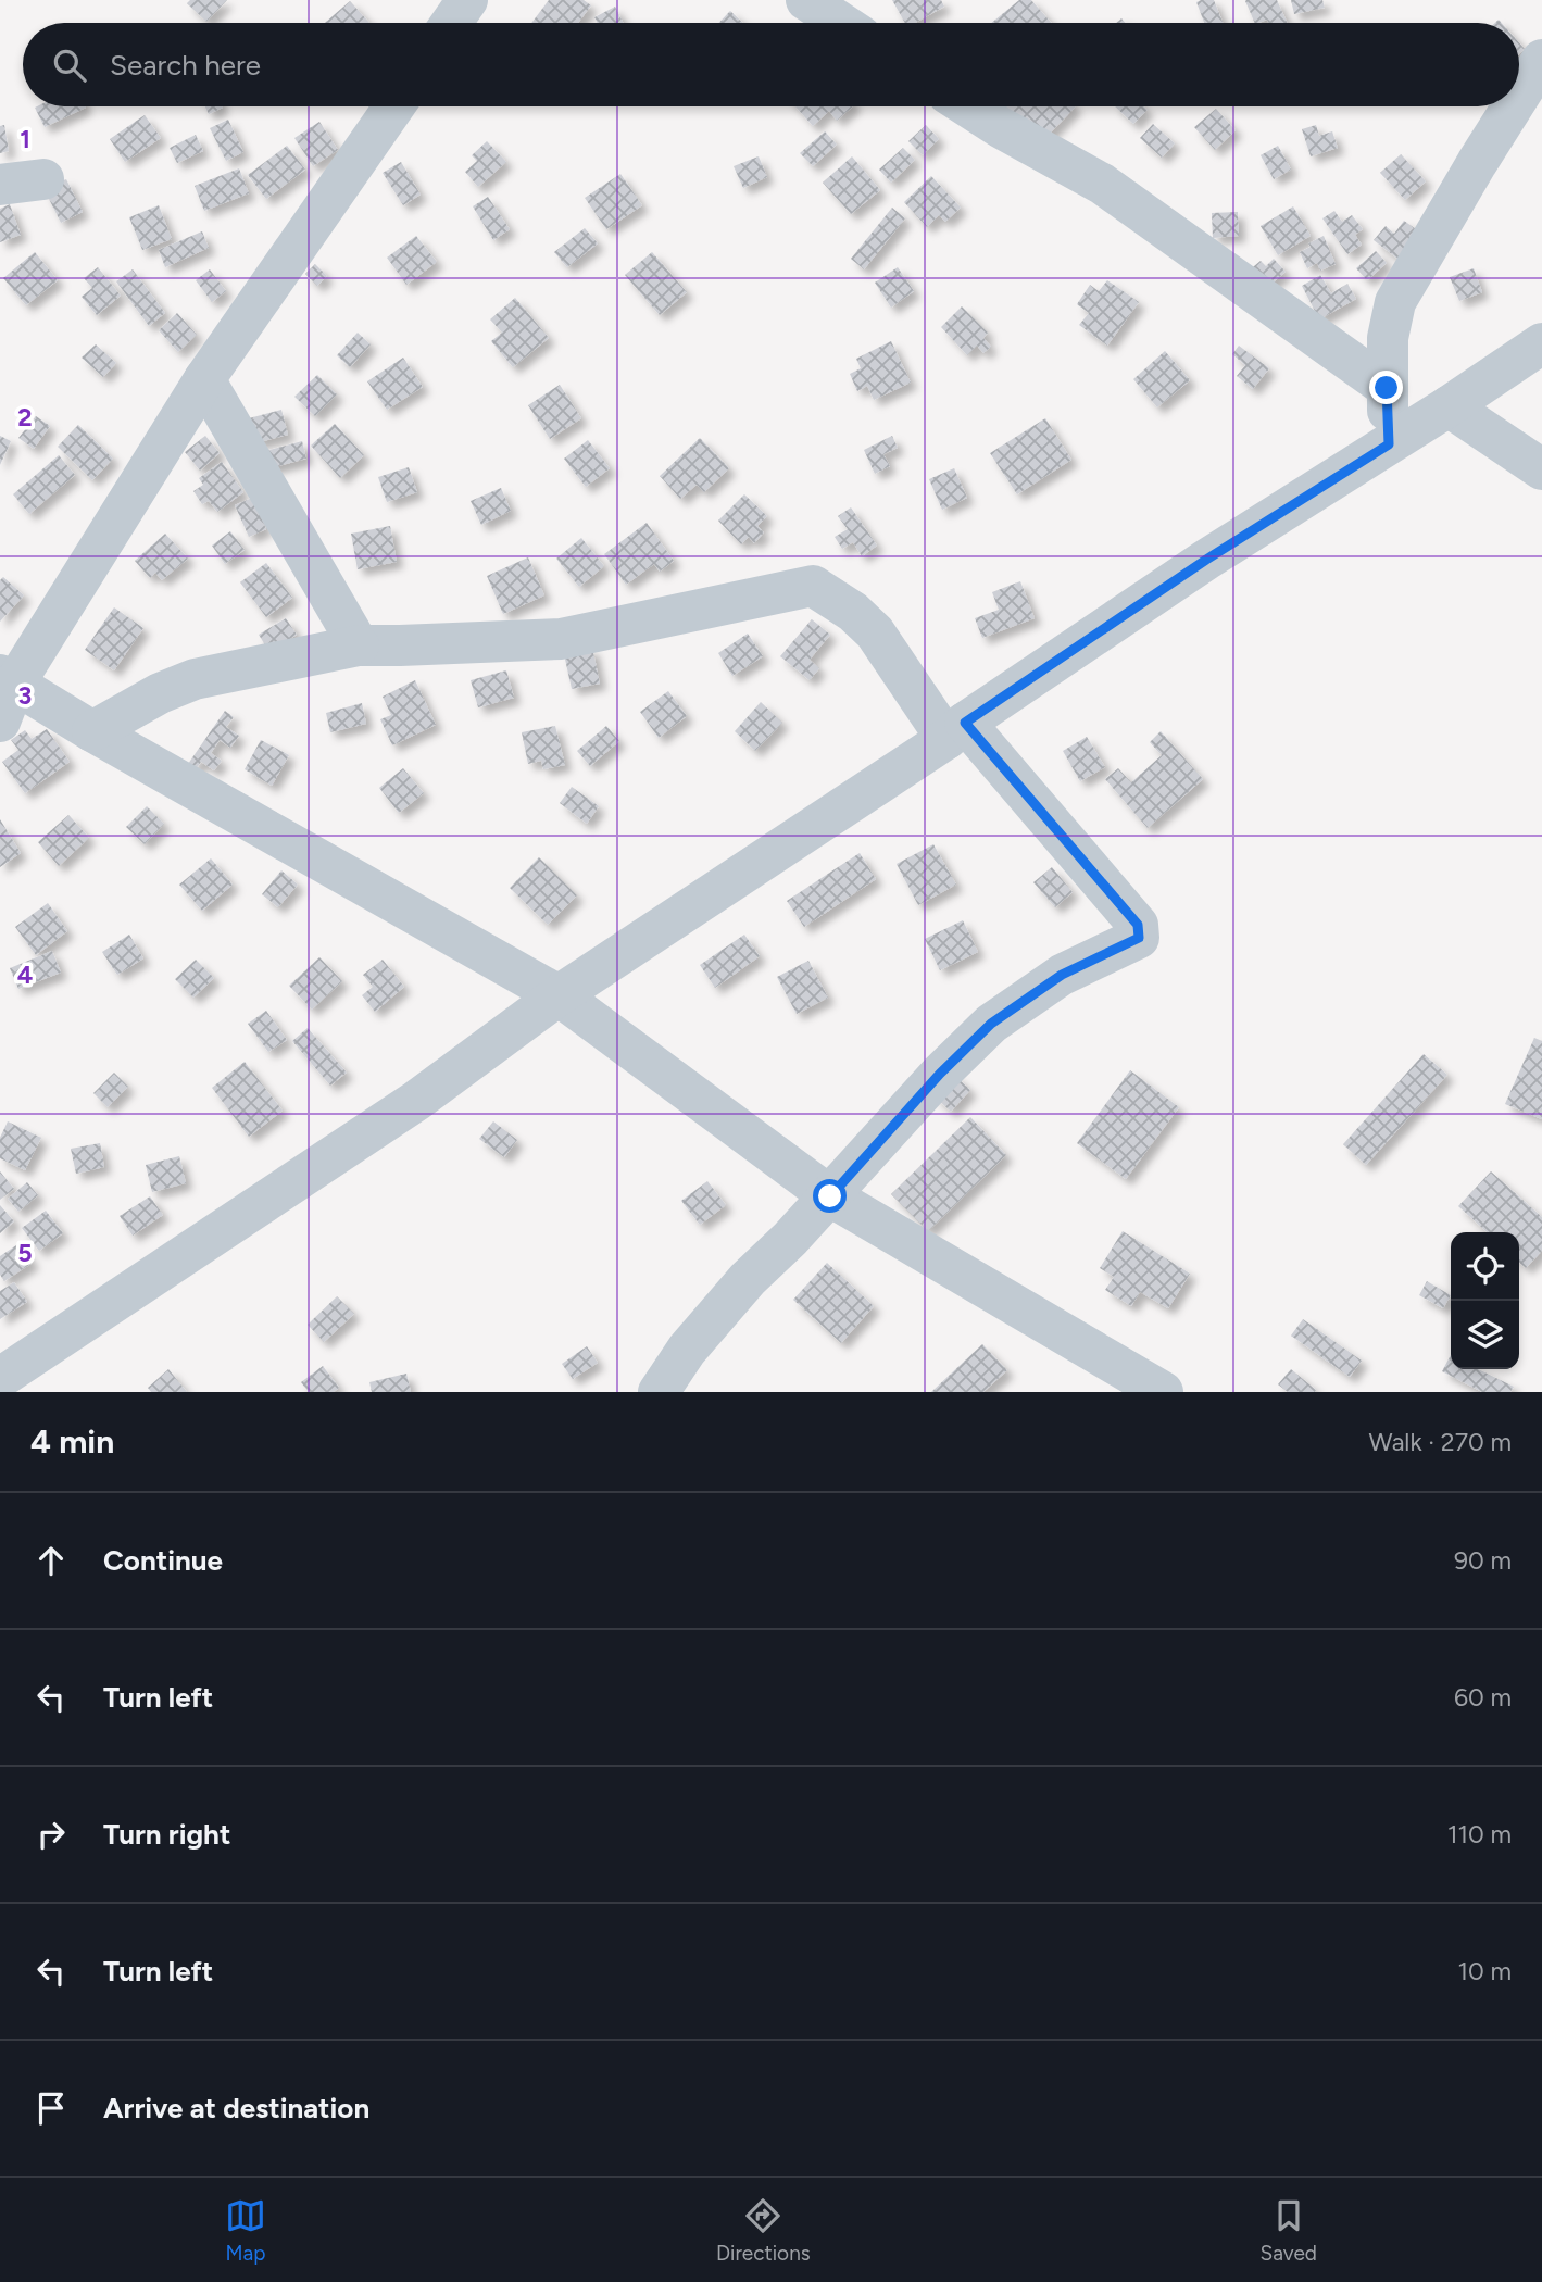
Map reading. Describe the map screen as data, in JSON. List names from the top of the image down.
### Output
{
  "page": {
    "search": "Search here",
    "heading": ["4 min", "Walk · 270 m"],
    "list": [
      ["Continue", "90 m"],
      ["Turn left", "60 m"],
      ["Turn right", "110 m"],
      ["Turn left", "10 m"],
      "Arrive at destination"
    ],
    "nav": ["Map", "Directions", "Saved"]
  },
  "grid": {
    "rows": [
      "1",
      "2",
      "3",
      "4",
      "5"
    ]
  }
}
